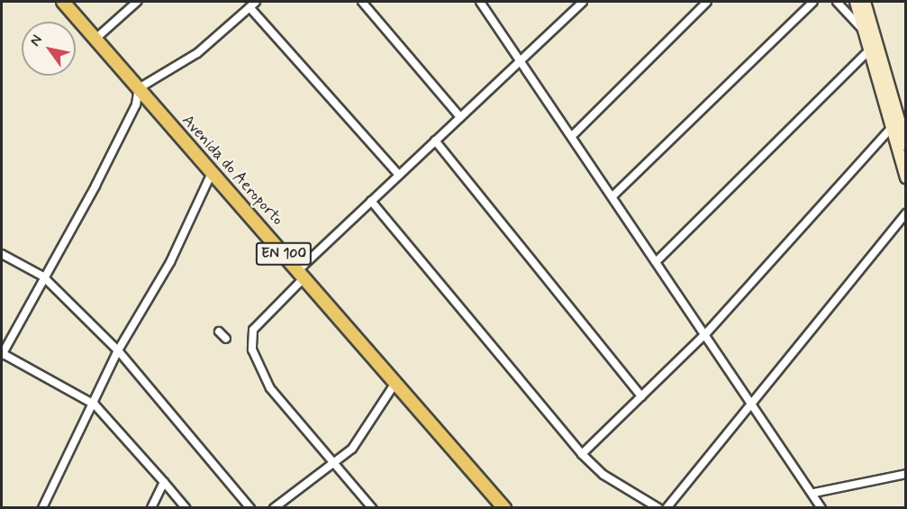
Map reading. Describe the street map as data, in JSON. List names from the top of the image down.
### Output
{
  "streets": {
    "main road": ["Avenida do Aeroporto", "EN 100"]
  },
  "north": "top left"
}
